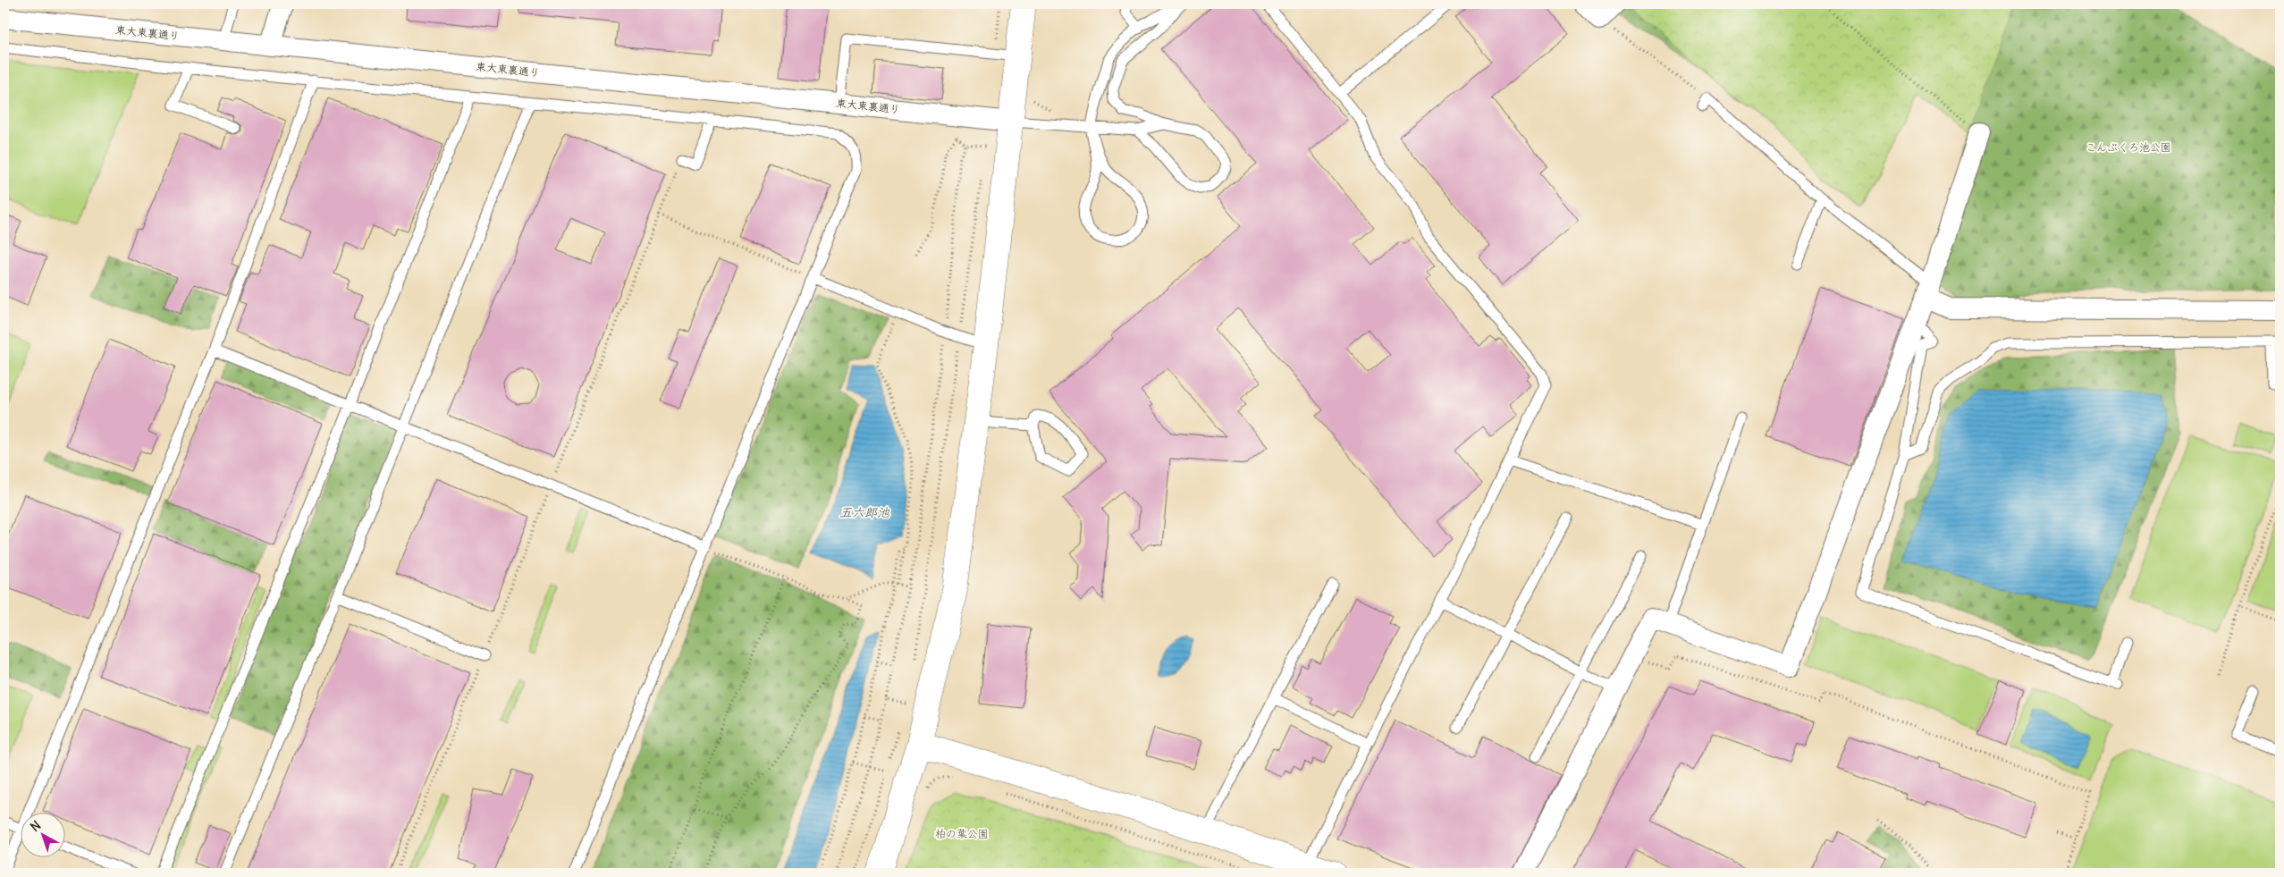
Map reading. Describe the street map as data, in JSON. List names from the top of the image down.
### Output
{
  "streets": {
    "street": ["東大東裏通り"]
  },
  "water": ["五六郎池"],
  "parks": ["こんぶくろ池公園", "柏の葉公園"],
  "north": "top left"
}
